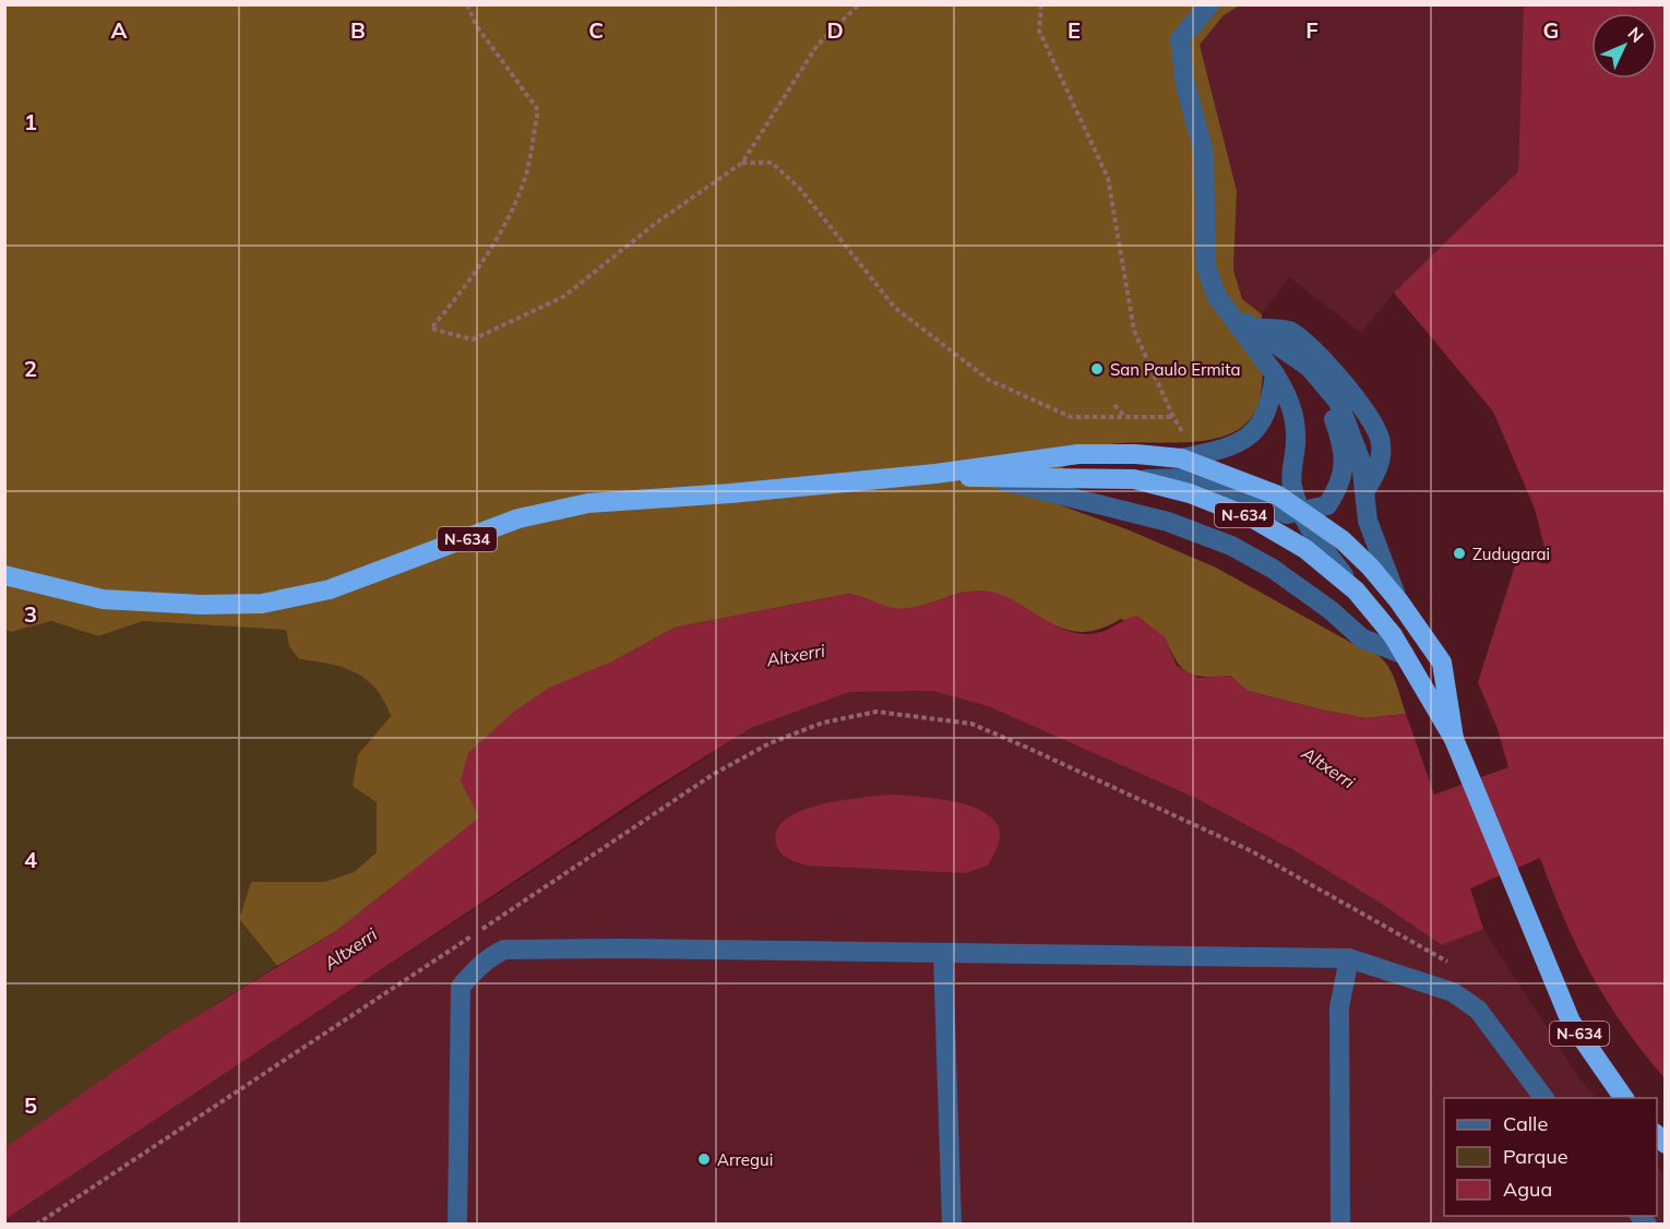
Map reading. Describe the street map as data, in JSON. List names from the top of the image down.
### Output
{
  "streets": {
    "highway": ["N-634"]
  },
  "water": ["Altxerri"],
  "places": ["San Paulo Ermita", "Zudugarai", "Arregui"],
  "legend": ["Calle", "Parque", "Agua"],
  "north": "top right",
  "grid": {
    "columns": [
      "A",
      "B",
      "C",
      "D",
      "E",
      "F",
      "G"
    ],
    "rows": [
      "1",
      "2",
      "3",
      "4",
      "5"
    ]
  }
}
